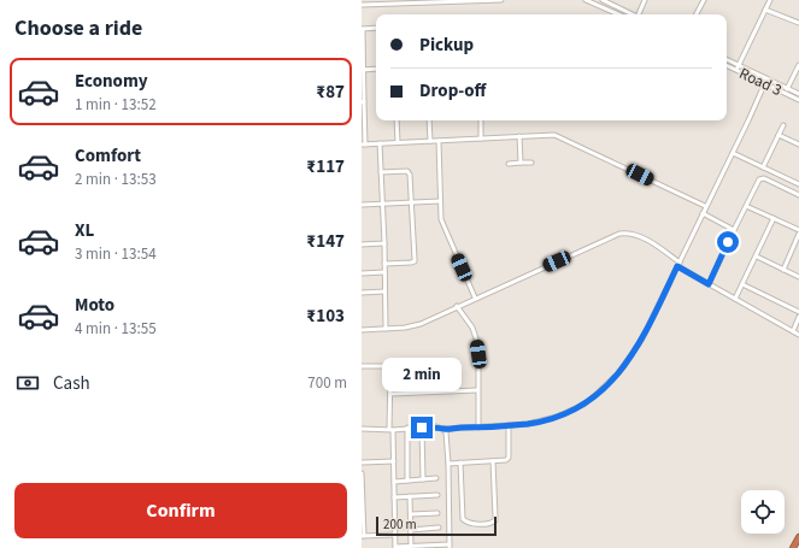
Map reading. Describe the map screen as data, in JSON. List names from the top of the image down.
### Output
{
  "streets": {
    "street": ["Road 3"]
  },
  "scale_bar": "200 m",
  "page": {
    "heading": "Choose a ride",
    "banner": ["Pickup", "Drop-off"],
    "list": [
      {
        "name": "Economy",
        "note": "1 min · 13:52",
        "value": "₹87"
      },
      {
        "name": "Comfort",
        "note": "2 min · 13:53",
        "value": "₹117"
      },
      {
        "name": "XL",
        "note": "3 min · 13:54",
        "value": "₹147"
      },
      {
        "name": "Moto",
        "note": "4 min · 13:55",
        "value": "₹103"
      }
    ],
    "pay": ["Cash", "700 m"],
    "bubble": "2 min",
    "buttons": "Confirm",
    "scale": "200 m"
  }
}
